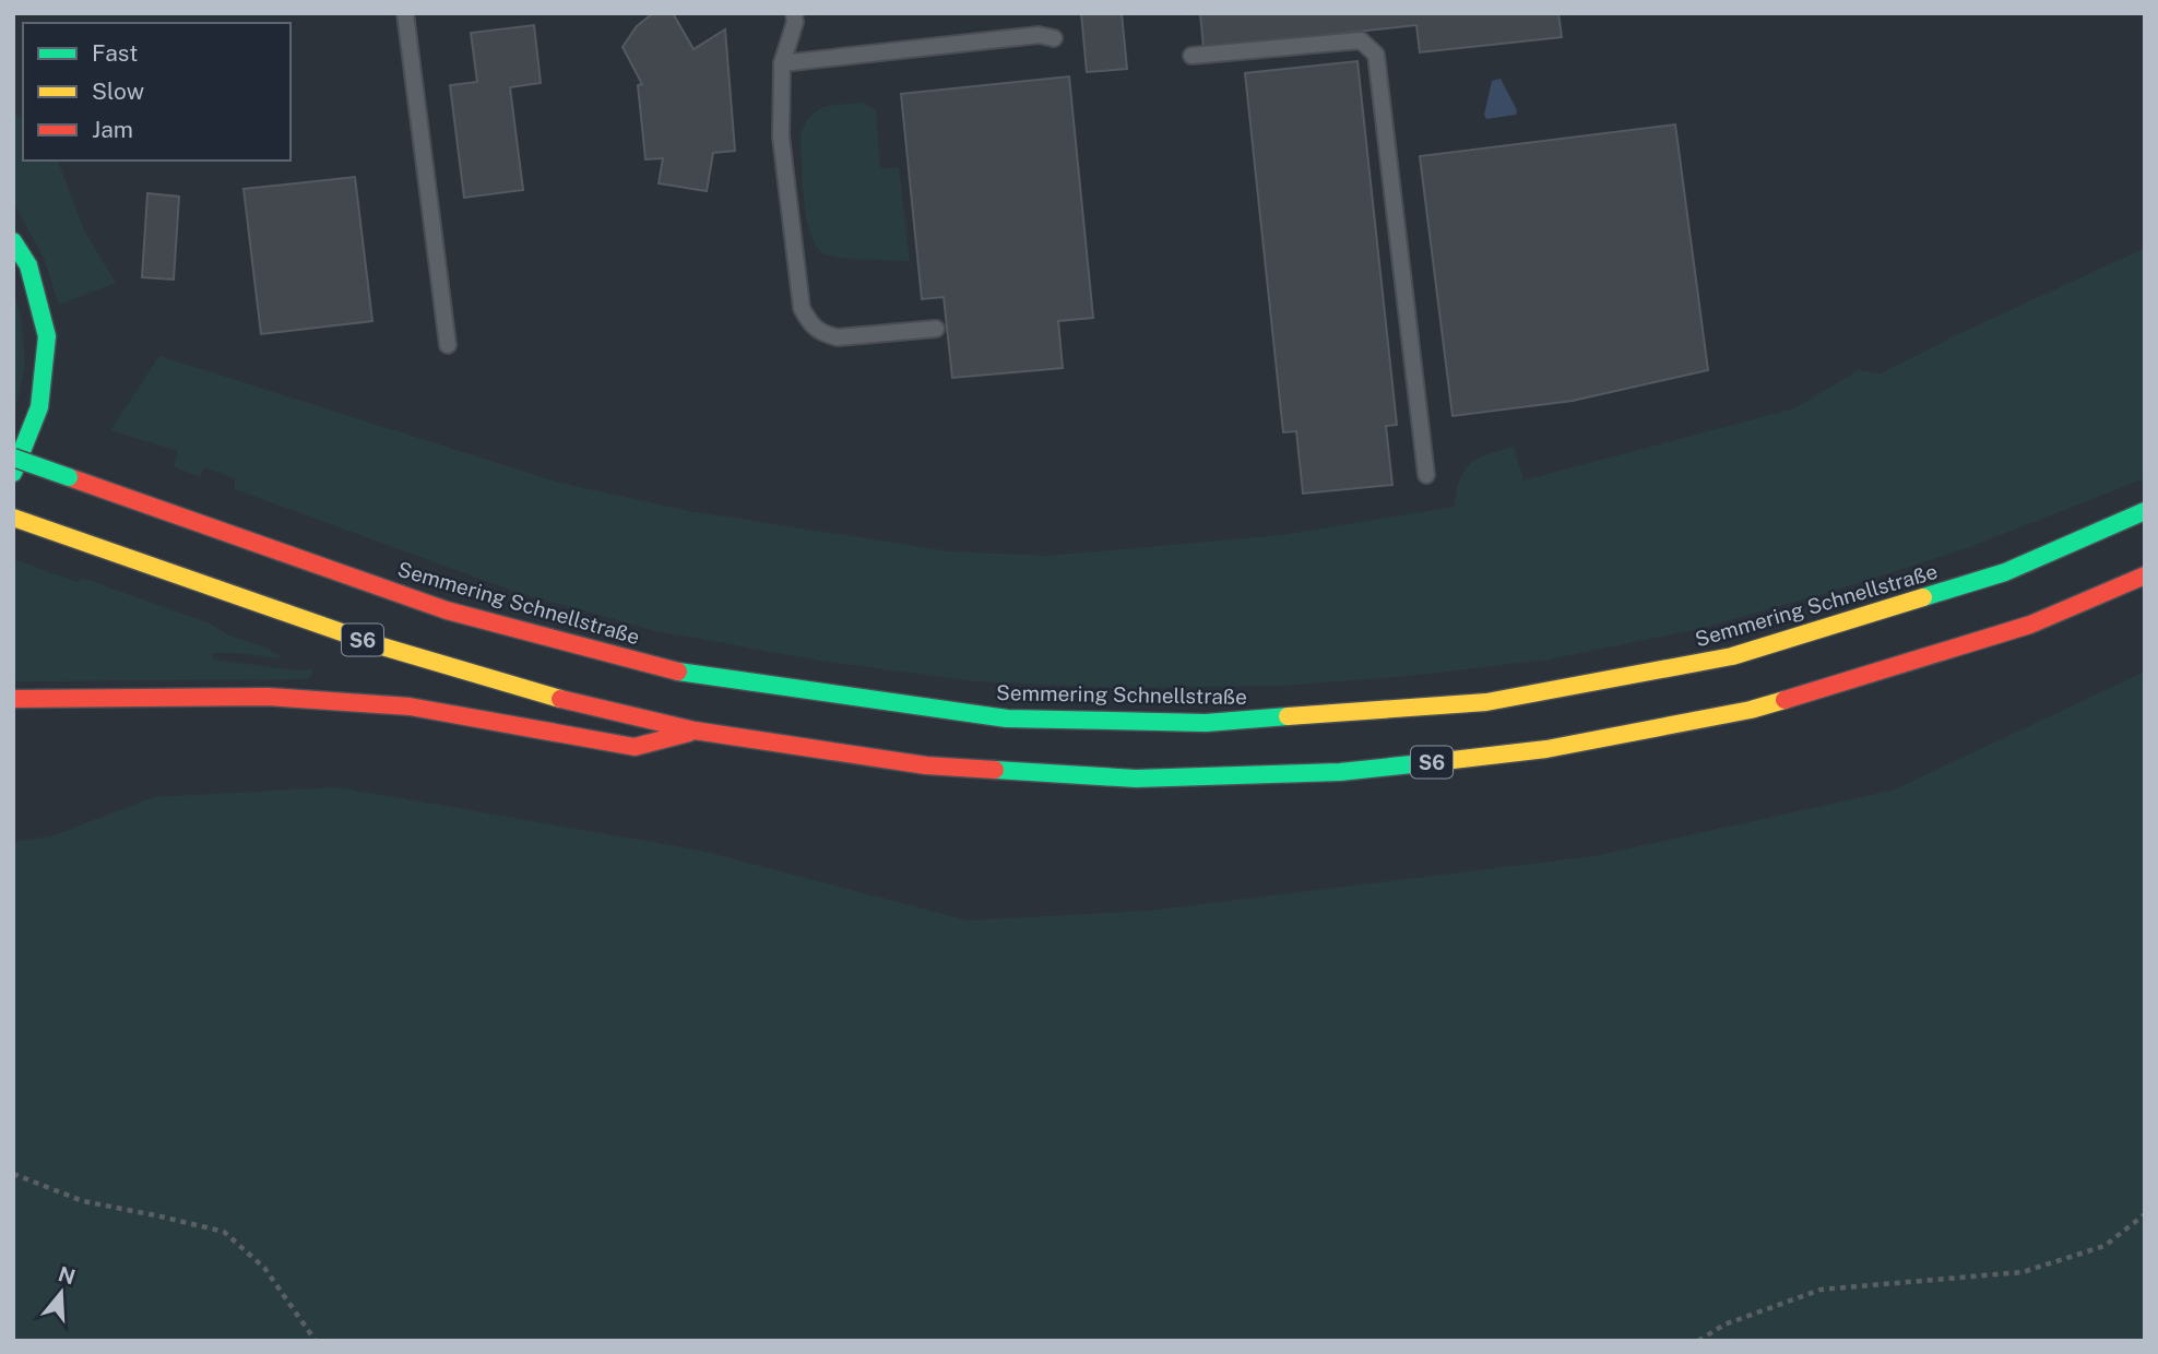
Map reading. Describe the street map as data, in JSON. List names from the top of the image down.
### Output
{
  "streets": {
    "highway": ["Semmering Schnellstraße", "S6"]
  },
  "legend": ["Fast", "Slow", "Jam"],
  "north": "top"
}
